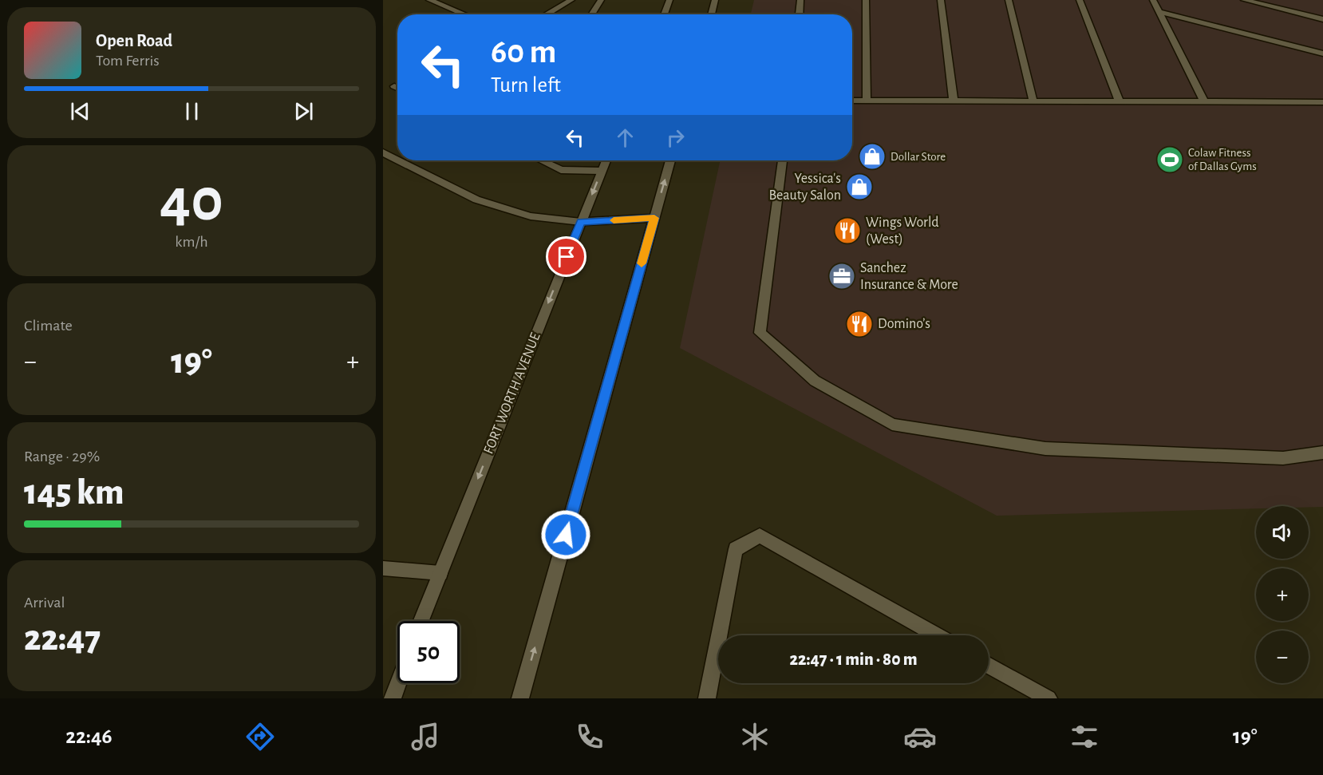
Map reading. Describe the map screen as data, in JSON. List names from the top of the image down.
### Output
{
  "streets": {
    "main road": ["FORT WORTH AVENUE"]
  },
  "places": {
    "shop": ["Dollar Store", "Yessica's Beauty Salon"],
    "sports": ["Colaw Fitness of Dallas Gyms"],
    "restaurant": ["Wings World (West)", "Domino’s"],
    "office": ["Sanchez Insurance & More"]
  },
  "page": {
    "turn": ["60 m", "Turn left"],
    "song": ["Open Road", "Tom Ferris"],
    "tile": [
      ["40", "km/h"],
      "Climate",
      ["Range · 29%", "145 km"],
      ["Arrival", "22:47"]
    ],
    "heat": ["−", "19°", "+"],
    "map_buttons": ["+", "−"],
    "limit": "50",
    "trip": "22:47 · 1 min · 80 m",
    "tabs": ["22:46", "19°"]
  }
}
